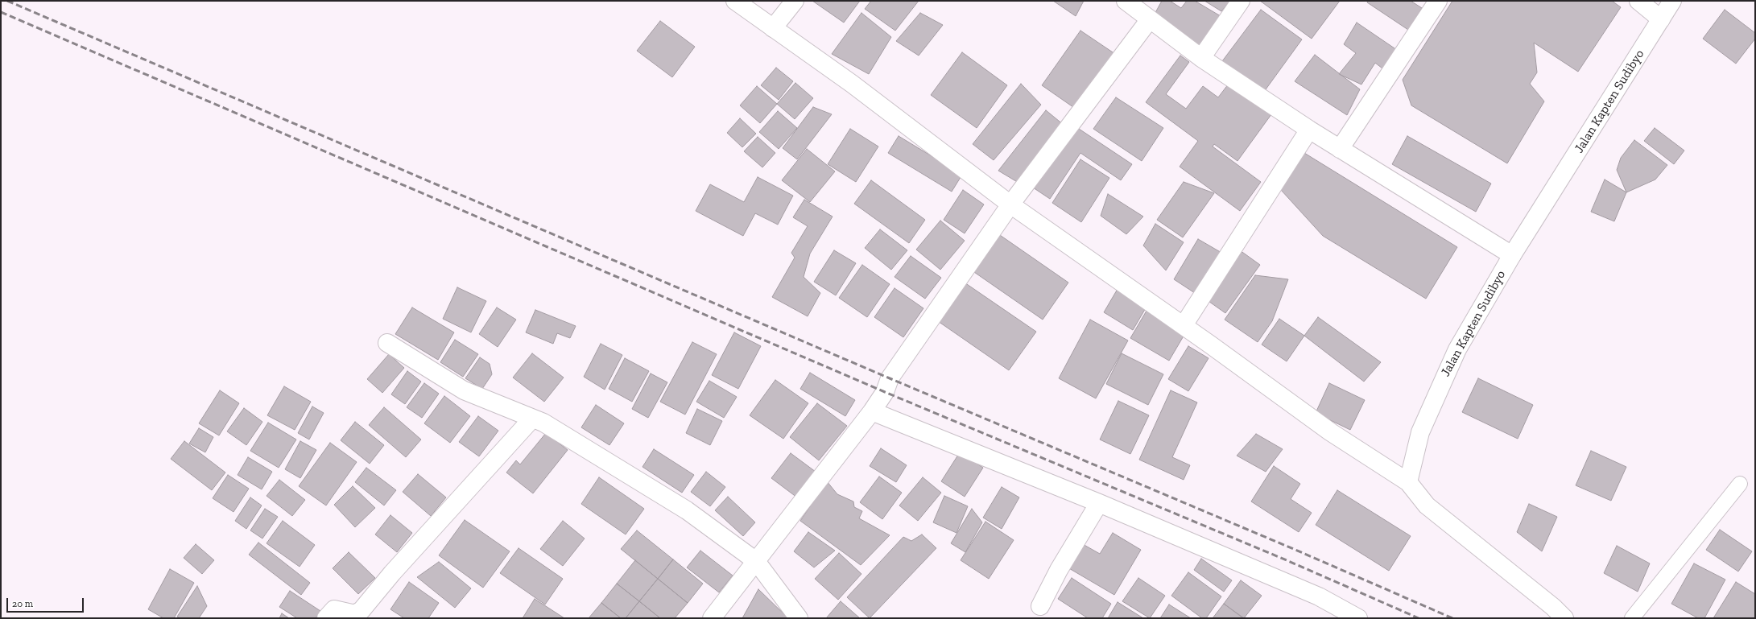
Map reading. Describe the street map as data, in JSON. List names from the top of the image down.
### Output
{
  "streets": {
    "street": ["Jalan Kapten Sudibyo"]
  },
  "scale_bar": "20 m"
}
